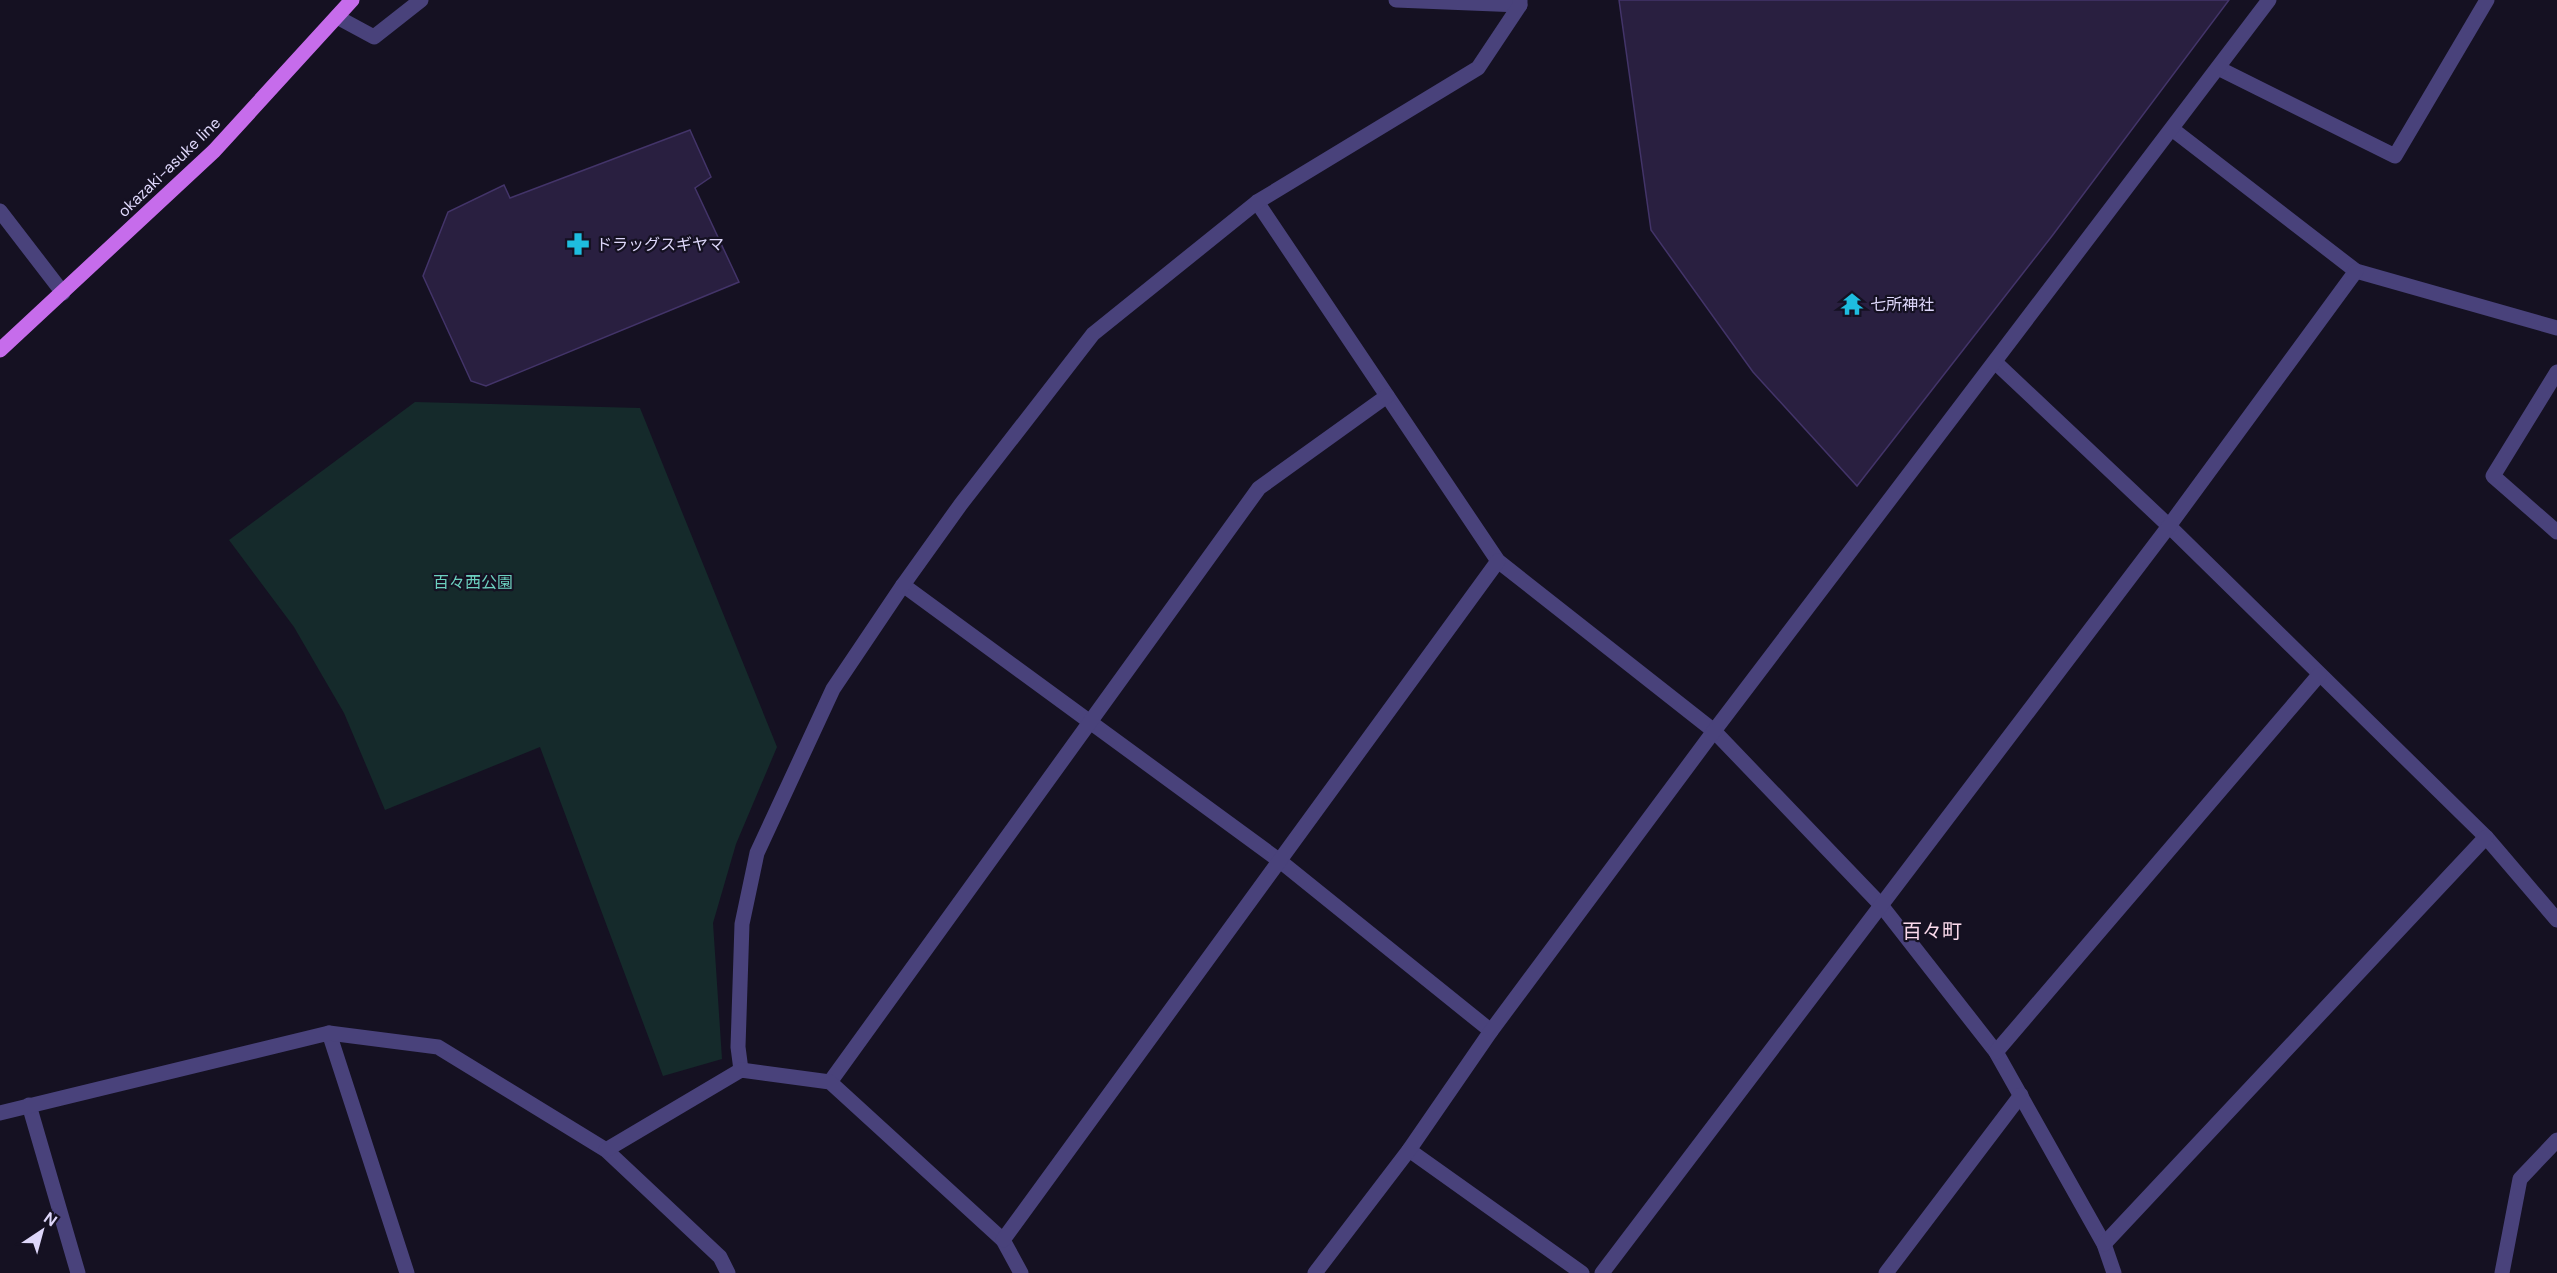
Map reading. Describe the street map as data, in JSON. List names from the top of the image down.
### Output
{
  "streets": {
    "main road": ["okazaki-asuke line"]
  },
  "districts": ["百々町"],
  "parks": ["百々西公園"],
  "places": {
    "pharmacy": ["ドラッグスギヤマ"],
    "temple": ["七所神社"]
  },
  "north": "top right"
}
